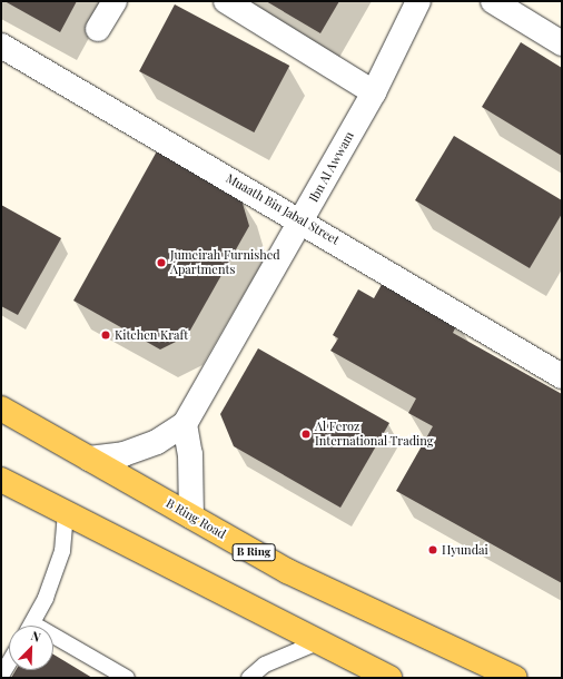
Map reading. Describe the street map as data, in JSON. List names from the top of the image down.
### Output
{
  "streets": {
    "main road": ["B Ring Road", "B Ring"],
    "street": ["Ibn Al Awwam", "Muaath Bin Jabal Street"]
  },
  "crossings": [
    ["Ibn Al Awwam", "Muaath Bin Jabal Street"],
    ["Ibn Al Awwam", "B Ring Road"]
  ],
  "places": [
    "Jumeirah Furnished Apartments",
    "Kitchen Kraft",
    "Al Feroz International Trading",
    "Hyundai"
  ],
  "north": "top right"
}
